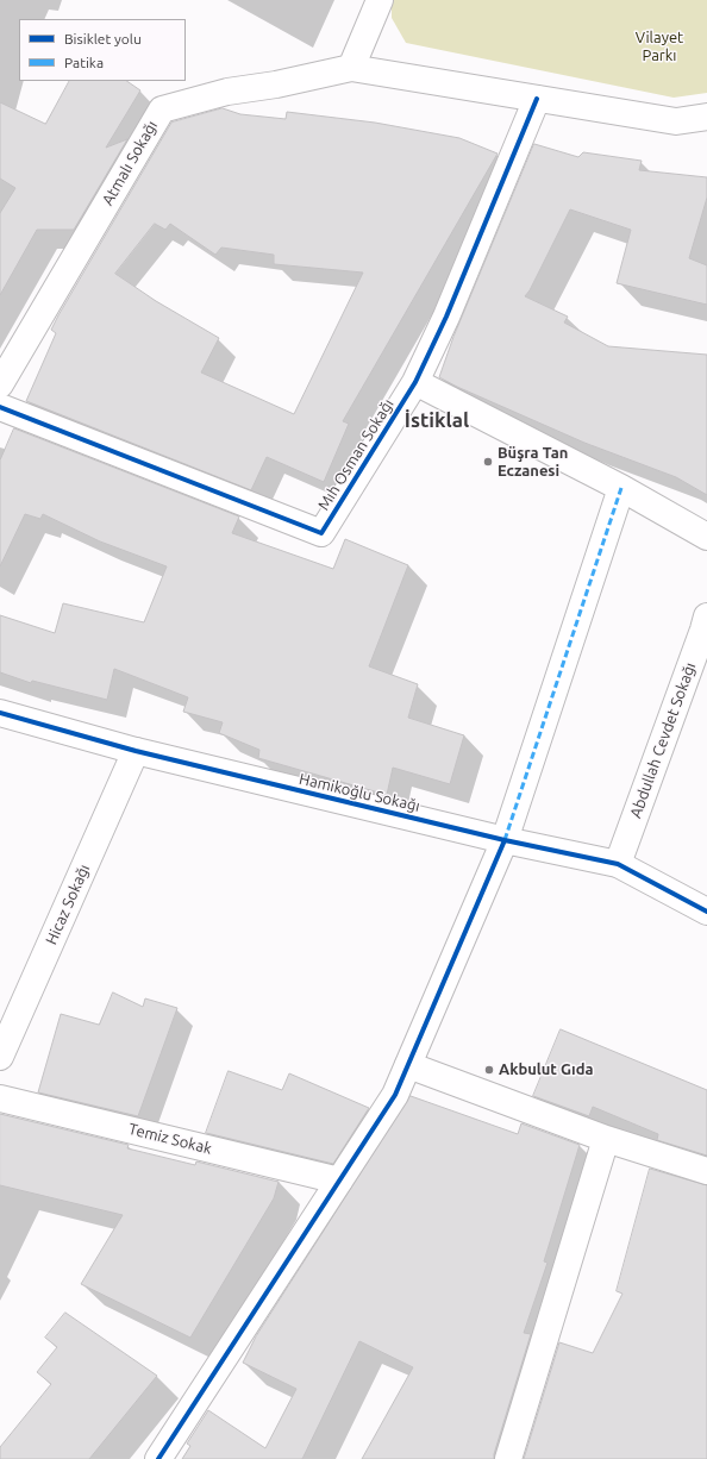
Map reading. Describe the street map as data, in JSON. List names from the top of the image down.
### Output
{
  "streets": {
    "street": [
      "Atmalı Sokağı",
      "Mıh Osman Sokağı",
      "Abdullah Cevdet Sokağı",
      "Hamikoğlu Sokağı",
      "Hicaz Sokağı",
      "Temiz Sokak"
    ]
  },
  "crossings": [
    ["Abdullah Cevdet Sokağı", "Hamikoğlu Sokağı"],
    ["Hamikoğlu Sokağı", "Hicaz Sokağı"]
  ],
  "districts": ["İstiklal"],
  "parks": ["Vilayet Parkı"],
  "places": ["Büşra Tan Eczanesi", "Akbulut Gıda"],
  "legend": ["Bisiklet yolu", "Patika"]
}
